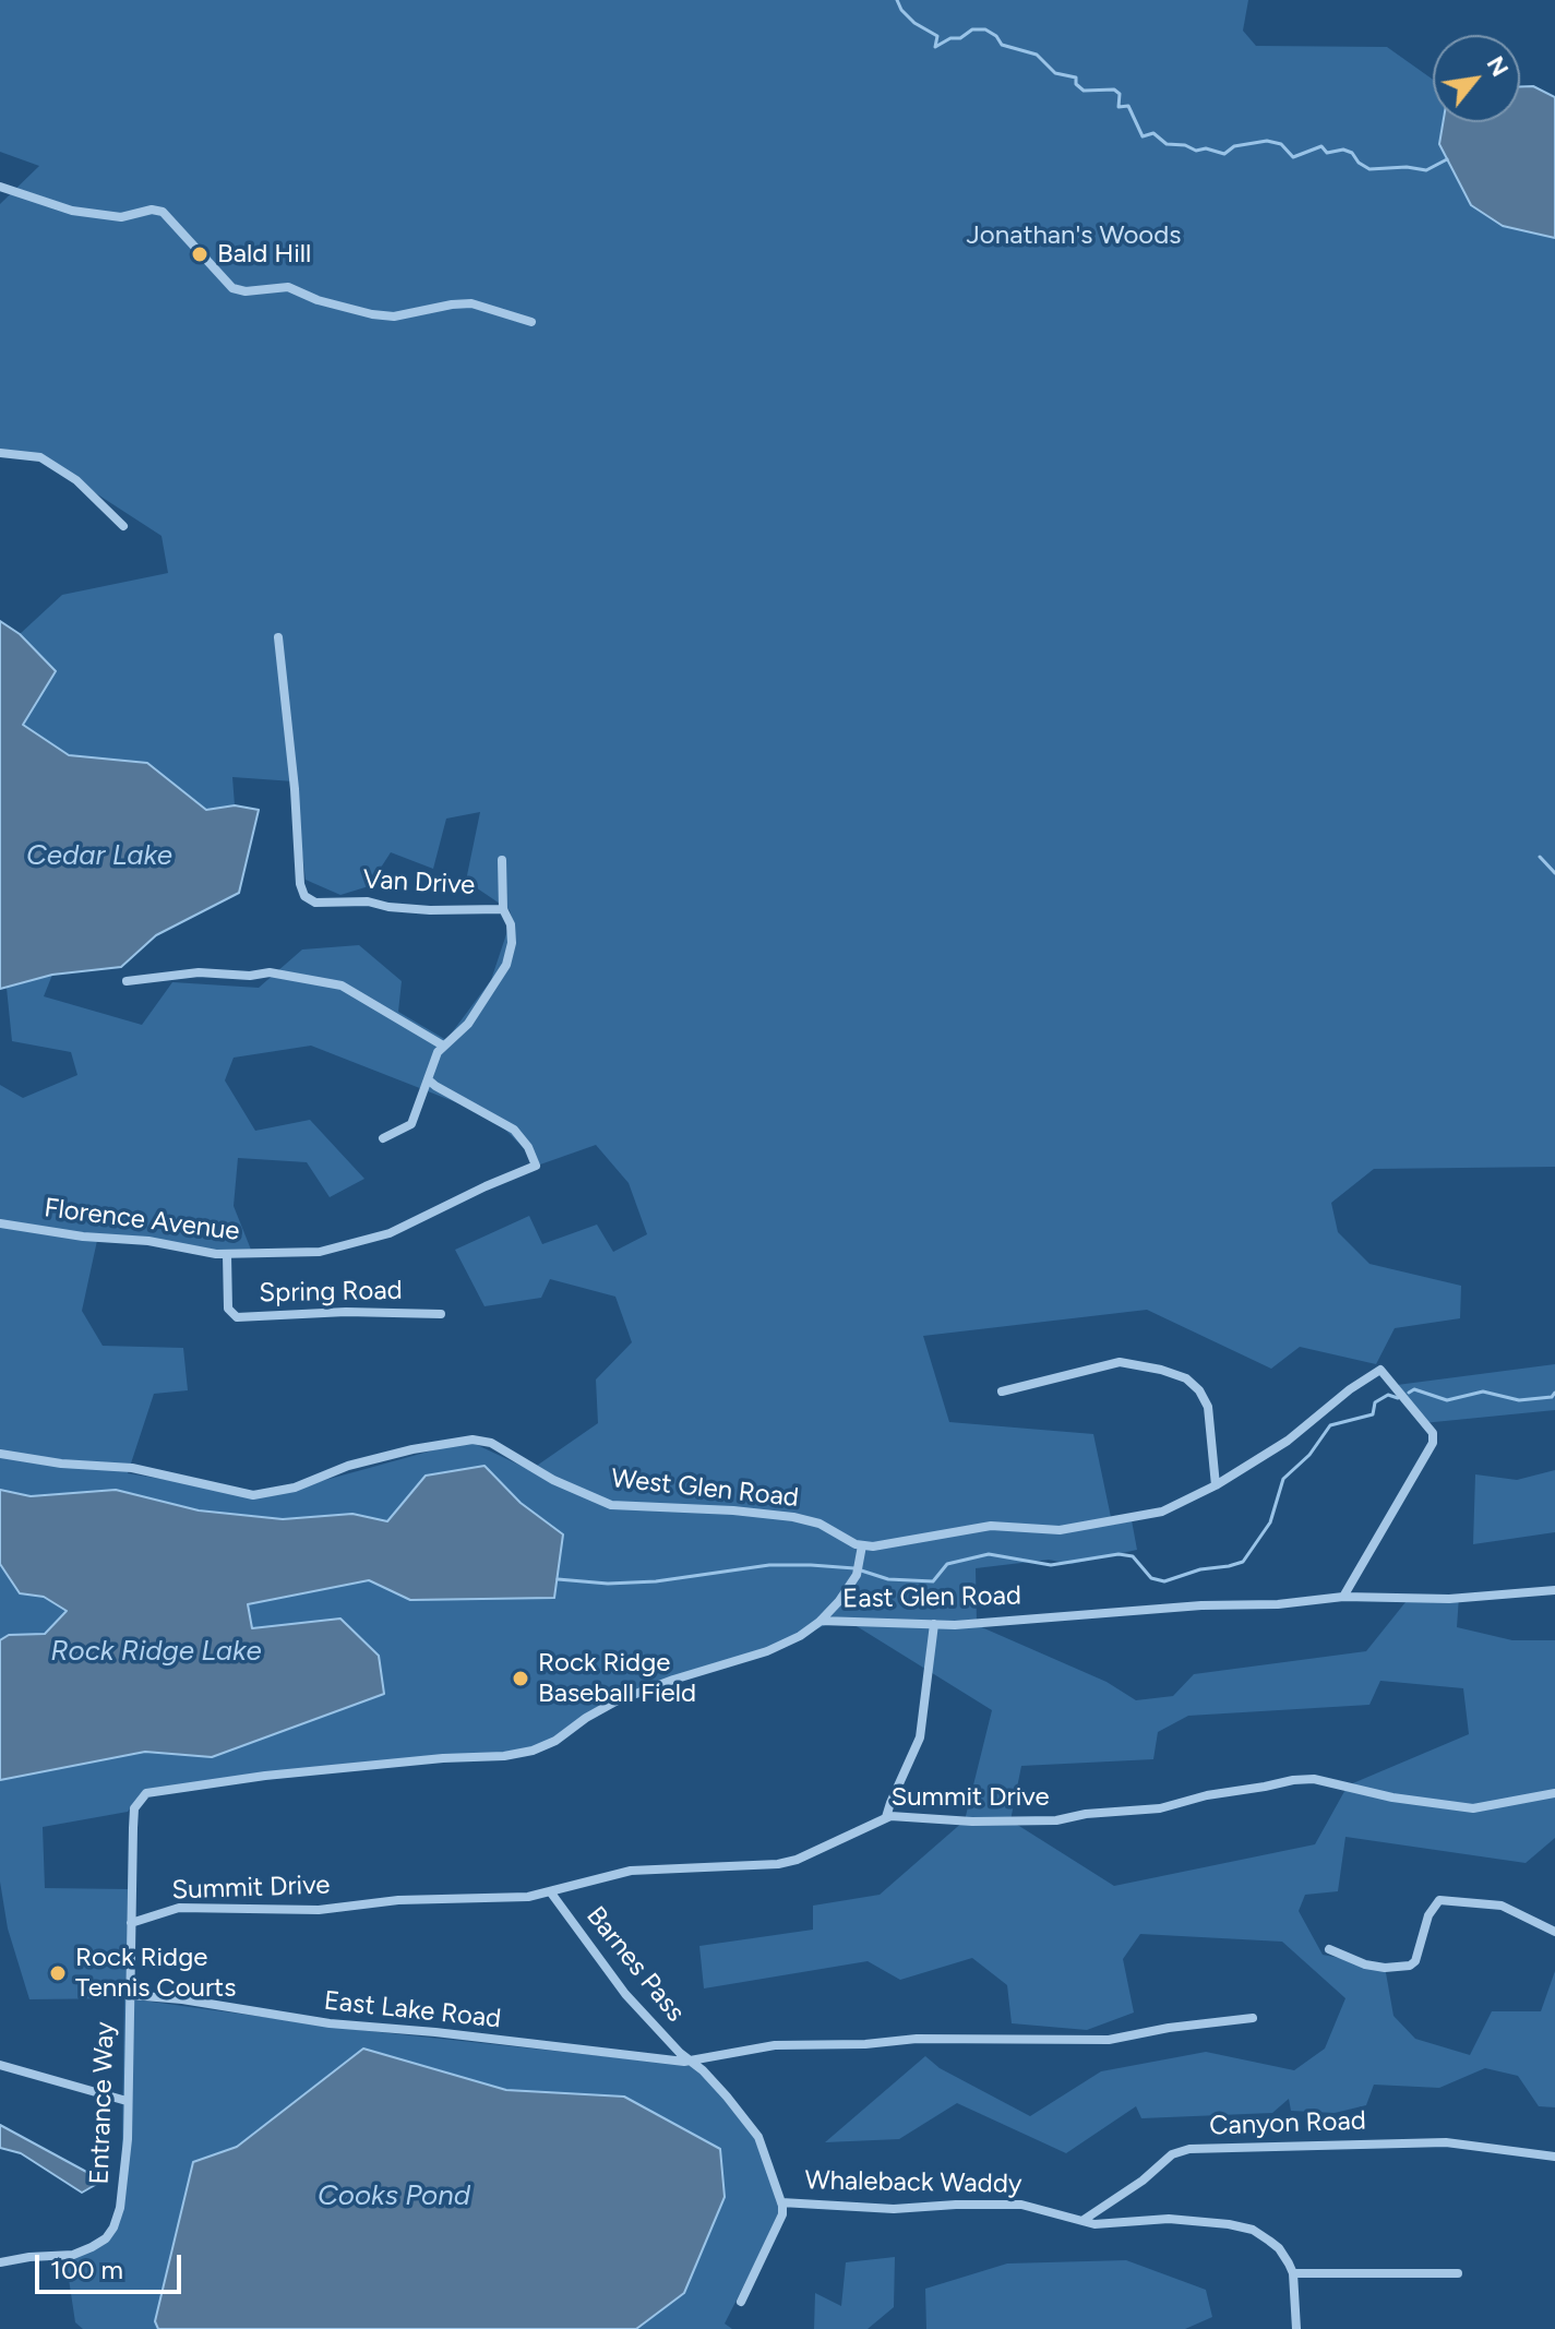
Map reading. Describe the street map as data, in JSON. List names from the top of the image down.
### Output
{
  "streets": {
    "street": [
      "Van Drive",
      "Florence Avenue",
      "Spring Road",
      "West Glen Road",
      "East Glen Road",
      "Summit Drive",
      "Barnes Pass",
      "East Lake Road",
      "Entrance Way",
      "Canyon Road",
      "Whaleback Waddy"
    ]
  },
  "crossings": [
    ["Van Drive", "Florence Avenue"],
    ["Florence Avenue", "Spring Road"],
    ["East Glen Road", "Entrance Way"],
    ["Summit Drive", "Barnes Pass"],
    ["Summit Drive", "Entrance Way"],
    ["Barnes Pass", "East Lake Road"],
    ["Barnes Pass", "Whaleback Waddy"],
    ["East Lake Road", "Entrance Way"],
    ["Canyon Road", "Whaleback Waddy"]
  ],
  "water": ["Cedar Lake", "Rock Ridge Lake", "Cooks Pond"],
  "parks": ["Jonathan's Woods"],
  "places": ["Bald Hill", "Rock Ridge Baseball Field", "Rock Ridge Tennis Courts"],
  "scale_bar": "100 m",
  "north": "top right"
}
